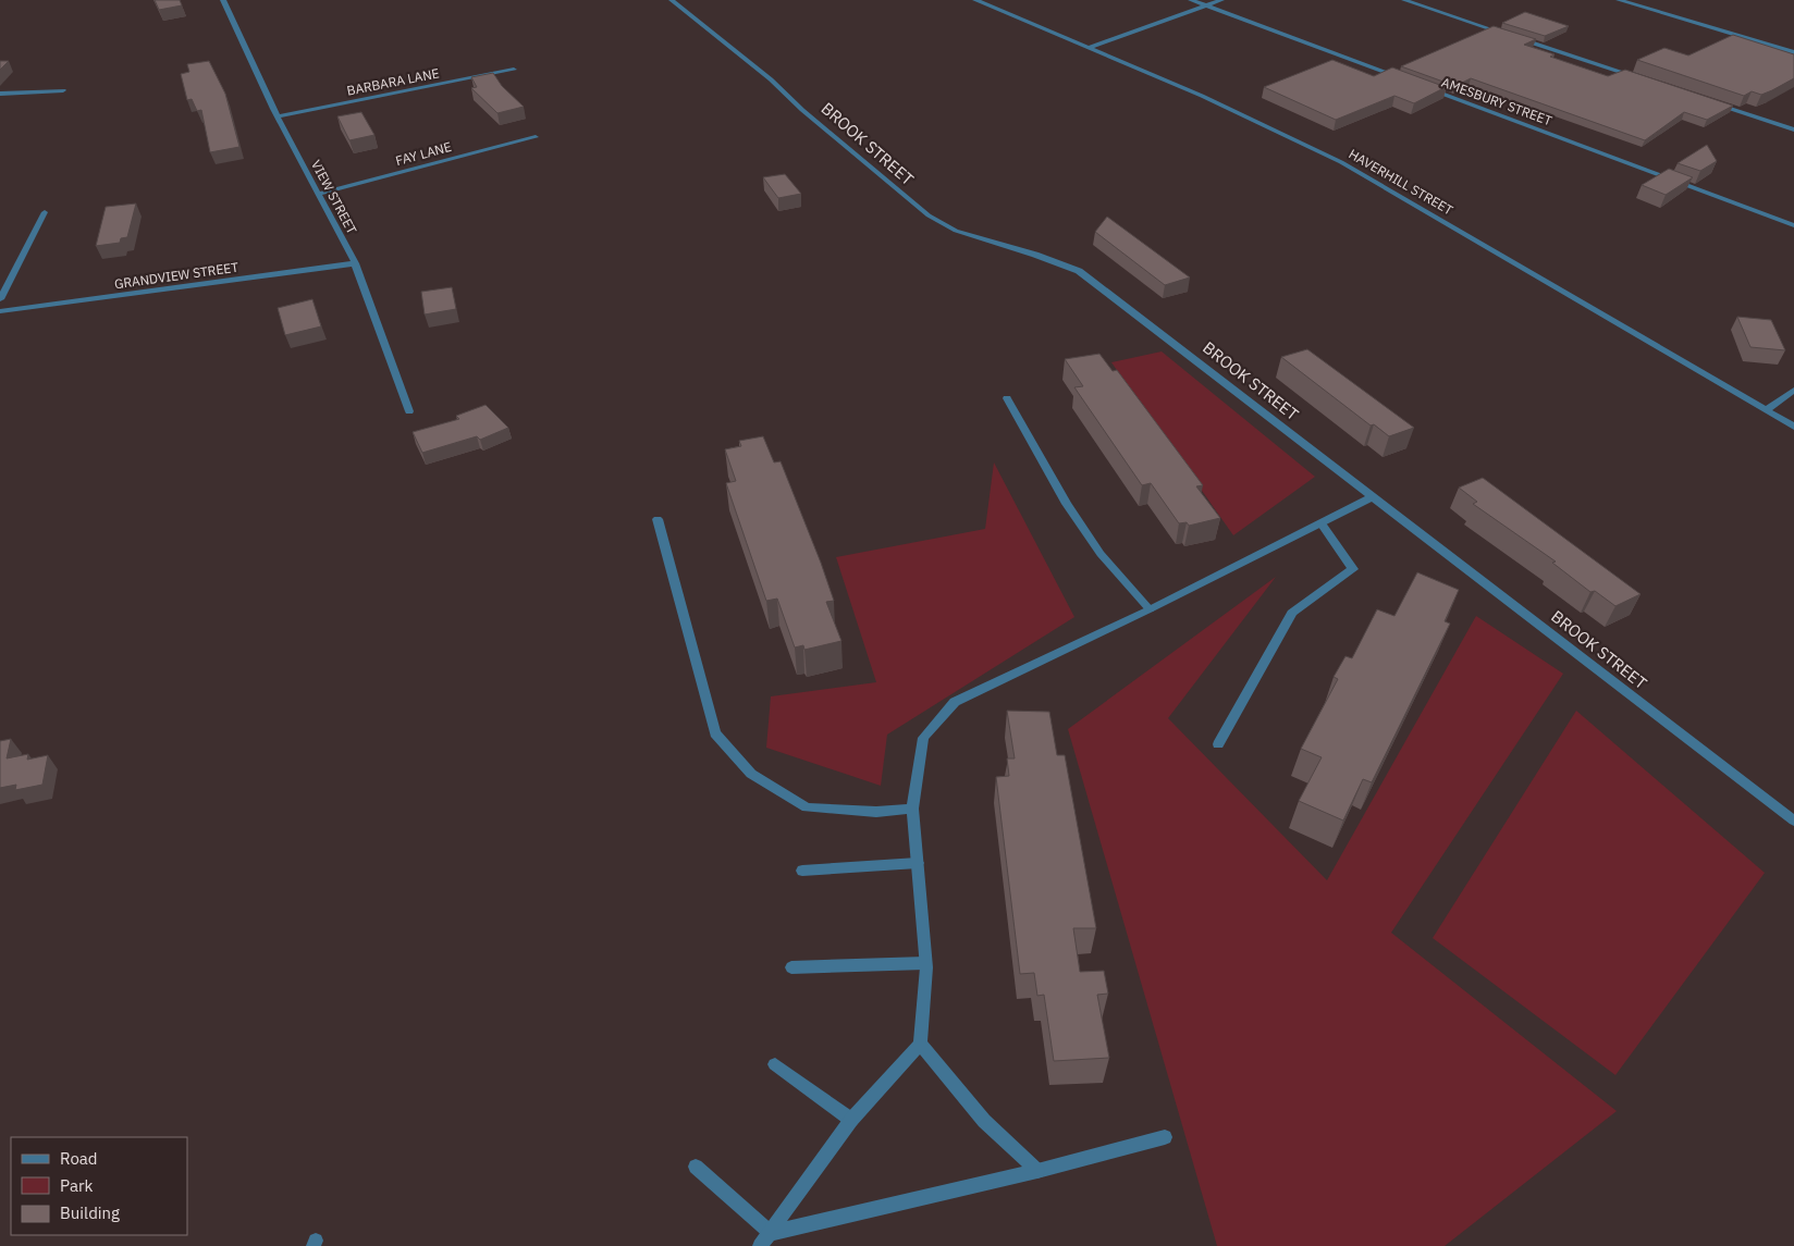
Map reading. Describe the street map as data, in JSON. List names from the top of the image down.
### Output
{
  "streets": {
    "street": [
      "BARBARA LANE",
      "AMESBURY STREET",
      "BROOK STREET",
      "FAY LANE",
      "HAVERHILL STREET",
      "VIEW STREET",
      "GRANDVIEW STREET"
    ]
  },
  "crossings": [
    ["BARBARA LANE", "VIEW STREET"],
    ["FAY LANE", "VIEW STREET"],
    ["VIEW STREET", "GRANDVIEW STREET"]
  ],
  "legend": ["Road", "Park", "Building"]
}
